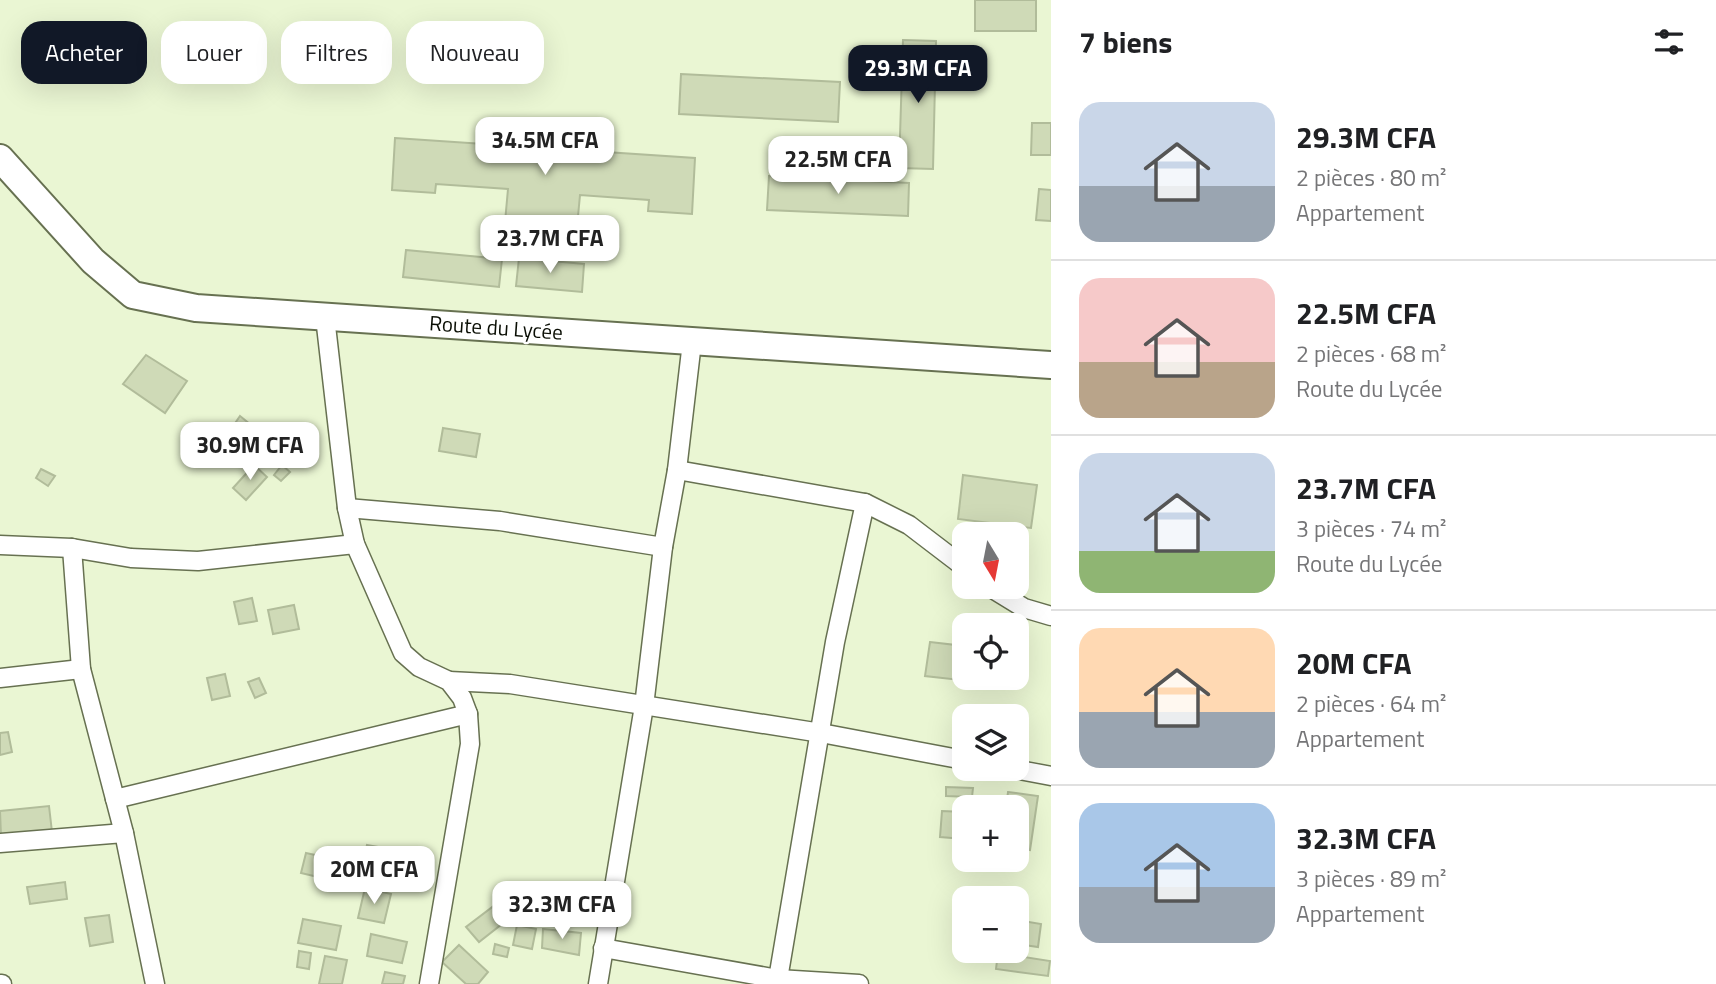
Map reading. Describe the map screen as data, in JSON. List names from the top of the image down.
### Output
{
  "streets": {
    "main road": ["Route du Lycée"]
  },
  "north": "bottom",
  "page": {
    "heading": "7 biens",
    "chip": [
      "Acheter",
      "Louer",
      "Filtres",
      "Nouveau"
    ],
    "price": [
      "29.3M CFA",
      "34.5M CFA",
      "22.5M CFA",
      "23.7M CFA",
      "30.9M CFA",
      "20M CFA",
      "32.3M CFA"
    ],
    "list": [
      {
        "name": "29.3M CFA",
        "note": "2 pièces · 80 m² · Appartement"
      },
      {
        "name": "22.5M CFA",
        "note": "2 pièces · 68 m² · Route du Lycée"
      },
      {
        "name": "23.7M CFA",
        "note": "3 pièces · 74 m² · Route du Lycée"
      },
      {
        "name": "20M CFA",
        "note": "2 pièces · 64 m² · Appartement"
      },
      {
        "name": "32.3M CFA",
        "note": "3 pièces · 89 m² · Appartement"
      }
    ],
    "map_buttons": ["+", "−"]
  }
}
